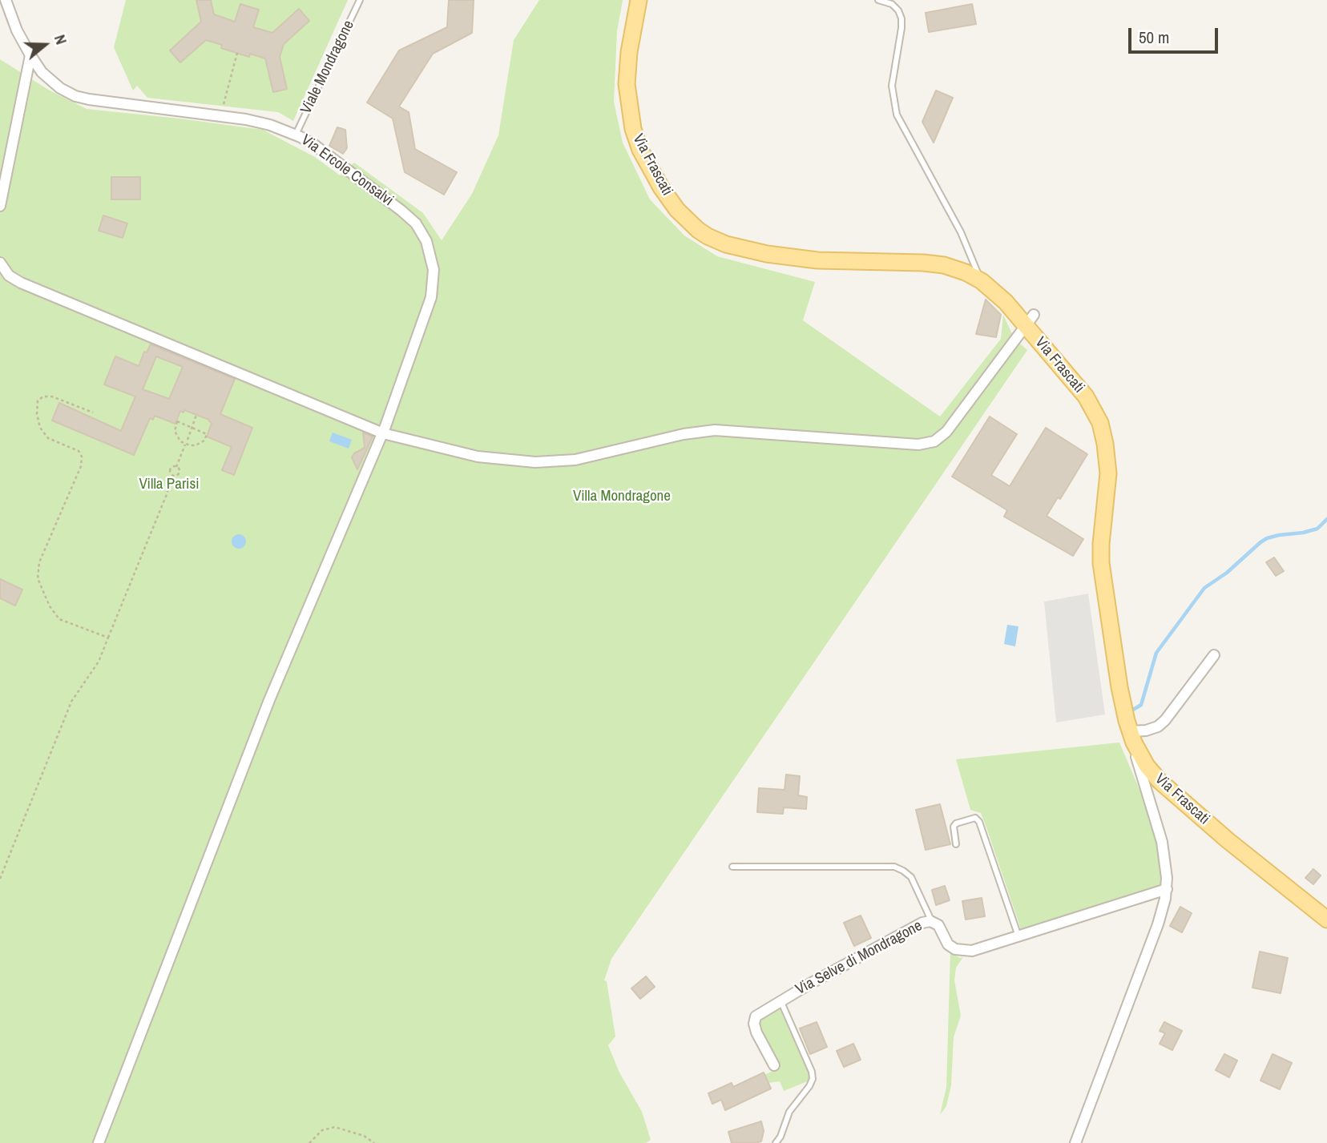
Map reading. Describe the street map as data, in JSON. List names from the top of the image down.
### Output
{
  "streets": {
    "main road": ["Via Frascati"],
    "street": ["Via Ercole Consalvi", "Via Selve di Mondragone"],
    "lane": ["Viale Mondragone"]
  },
  "crossings": [
    ["Viale Mondragone", "Via Ercole Consalvi"]
  ],
  "parks": ["Villa Parisi", "Villa Mondragone"],
  "scale_bar": "50 m",
  "north": "right"
}
